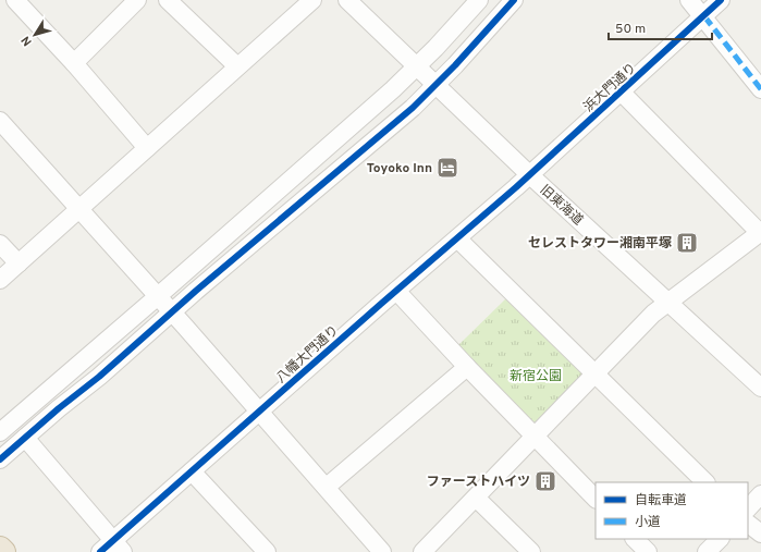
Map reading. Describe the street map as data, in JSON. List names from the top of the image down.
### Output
{
  "streets": {
    "street": ["浜大門通り", "旧東海道", "八幡大門通り"]
  },
  "crossings": [
    ["浜大門通り", "旧東海道"],
    ["浜大門通り", "八幡大門通り"],
    ["旧東海道", "八幡大門通り"]
  ],
  "parks": ["新宿公園"],
  "places": {
    "hotel": ["Toyoko Inn"],
    "building": ["セレストタワー湘南平塚", "ファーストハイツ"]
  },
  "legend": ["自転車道", "小道"],
  "scale_bar": "50 m",
  "north": "bottom left"
}
